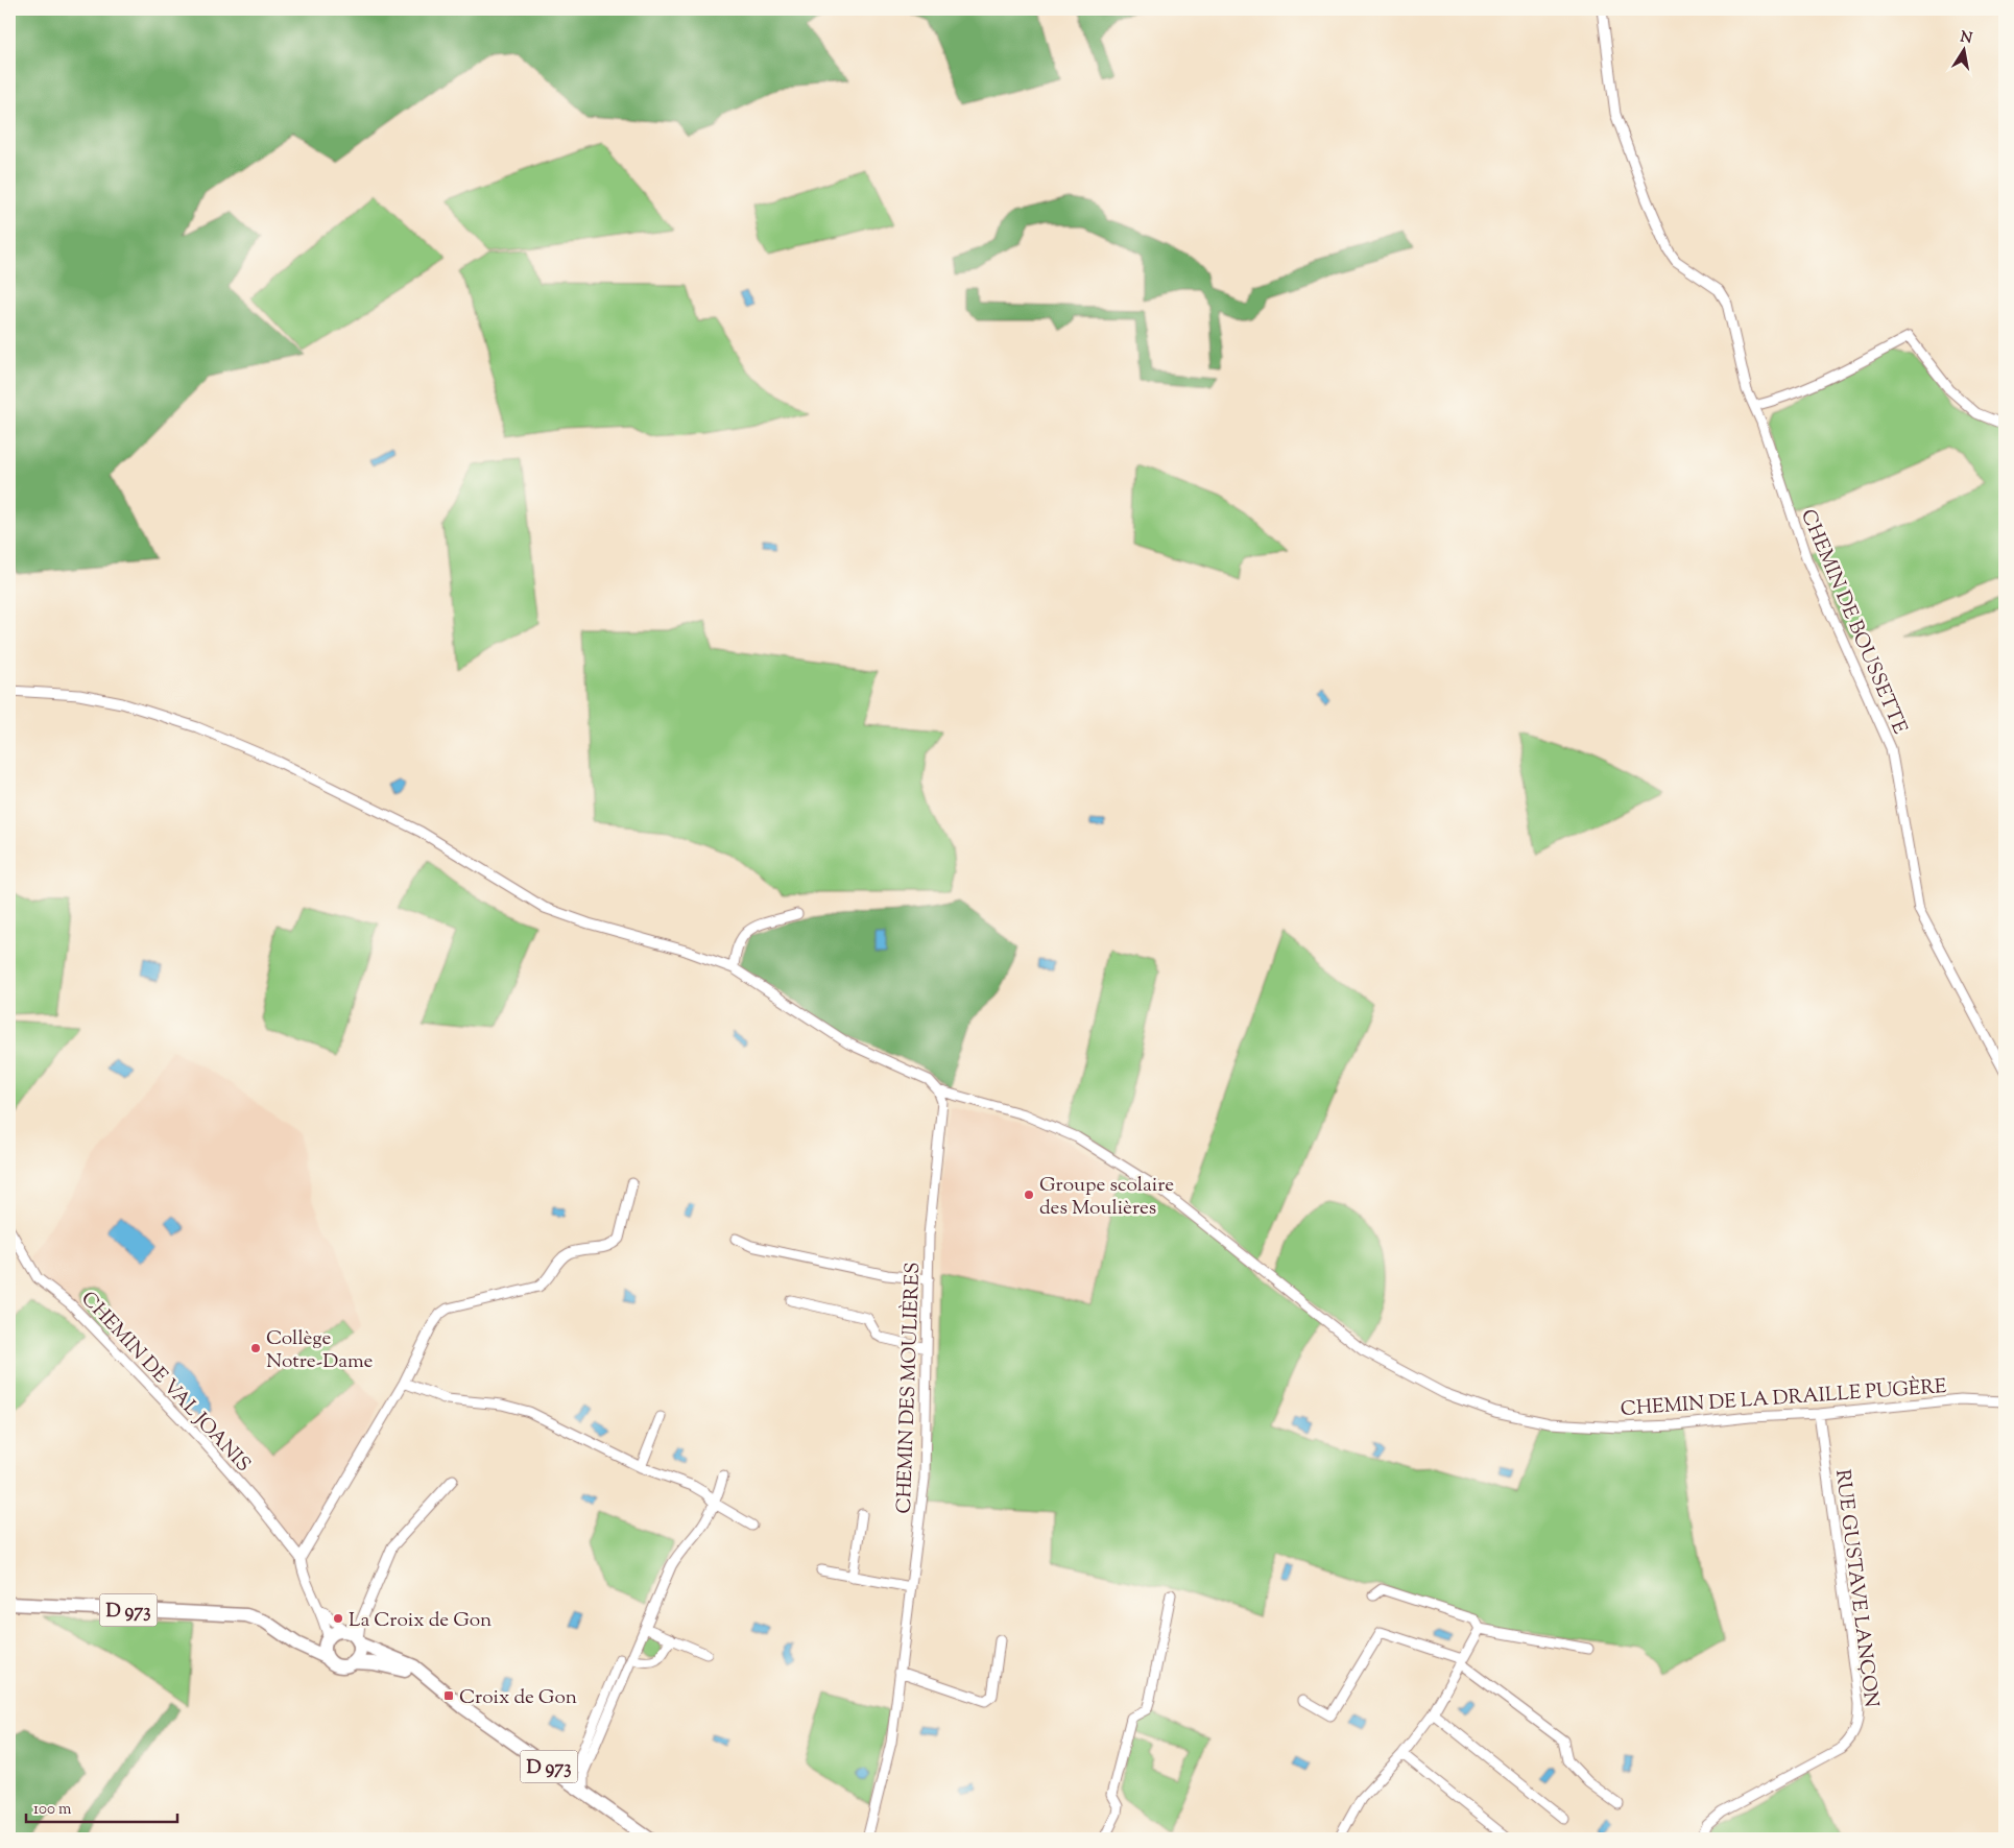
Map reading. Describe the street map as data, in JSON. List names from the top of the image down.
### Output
{
  "streets": {
    "main road": ["D 973"],
    "street": [
      "CHEMIN DE BOUSSETTE",
      "CHEMIN DE VAL JOANIS",
      "CHEMIN DES MOULIÈRES",
      "CHEMIN DE LA DRAILLE PUGÈRE",
      "RUE GUSTAVE LANÇON"
    ]
  },
  "crossings": [
    ["CHEMIN DES MOULIÈRES", "CHEMIN DE LA DRAILLE PUGÈRE"],
    ["CHEMIN DE LA DRAILLE PUGÈRE", "RUE GUSTAVE LANÇON"]
  ],
  "places": {
    "other": ["Groupe scolaire des Moulières", "Collège Notre-Dame", "La Croix de Gon"],
    "transit": ["Croix de Gon"]
  },
  "scale_bar": "100 m",
  "north": "top"
}
